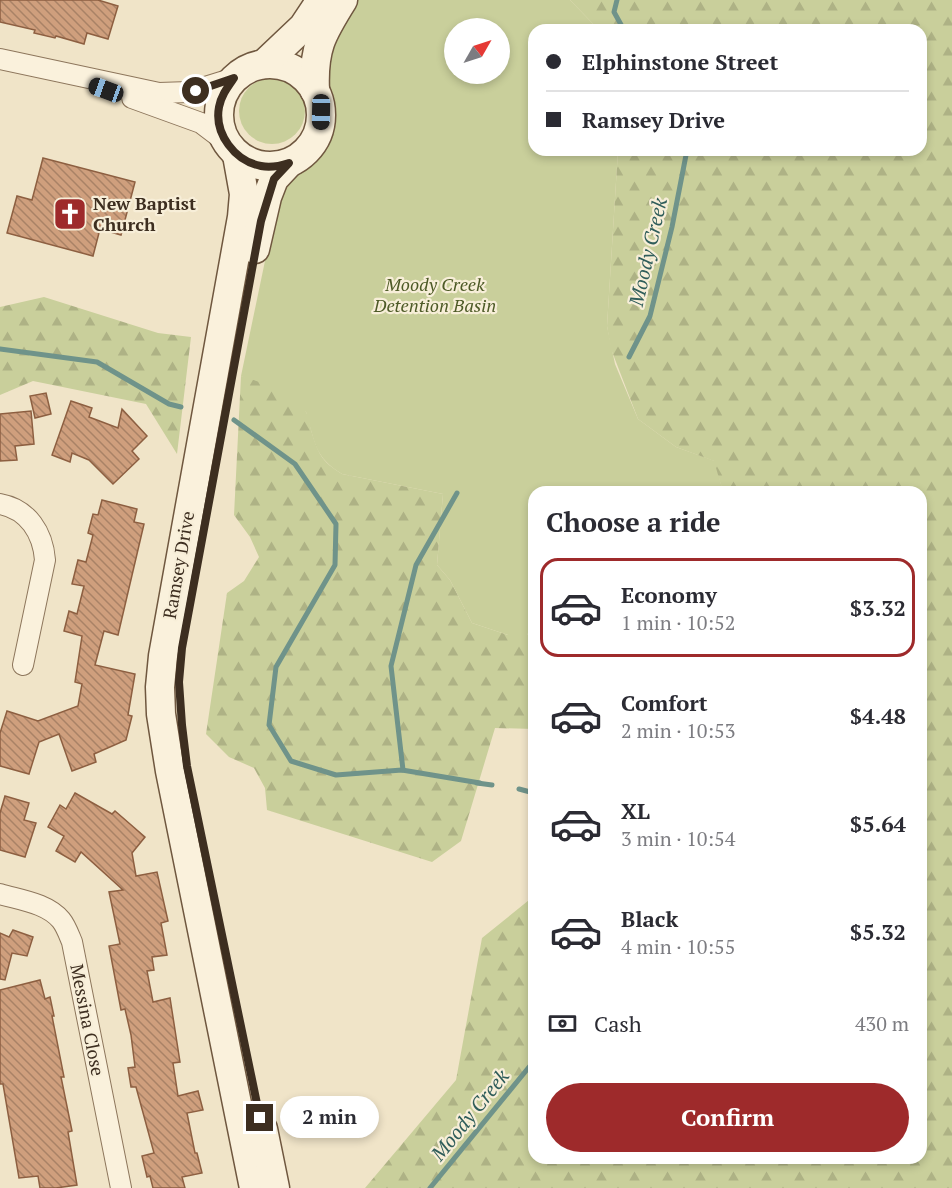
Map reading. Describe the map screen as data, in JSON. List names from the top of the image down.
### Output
{
  "streets": {
    "main road": ["Ramsey Drive"],
    "street": ["Messina Close"]
  },
  "water": ["Moody Creek"],
  "parks": ["Moody Creek Detention Basin"],
  "places": {
    "church": ["New Baptist Church"]
  },
  "north": "top right",
  "page": {
    "banner": ["Elphinstone Street", "Ramsey Drive"],
    "heading": "Choose a ride",
    "list": [
      {
        "name": "Economy",
        "note": "1 min · 10:52",
        "value": "$3.32"
      },
      {
        "name": "Comfort",
        "note": "2 min · 10:53",
        "value": "$4.48"
      },
      {
        "name": "XL",
        "note": "3 min · 10:54",
        "value": "$5.64"
      },
      {
        "name": "Black",
        "note": "4 min · 10:55",
        "value": "$5.32"
      }
    ],
    "pay": ["Cash", "430 m"],
    "buttons": "Confirm",
    "bubble": "2 min"
  }
}
